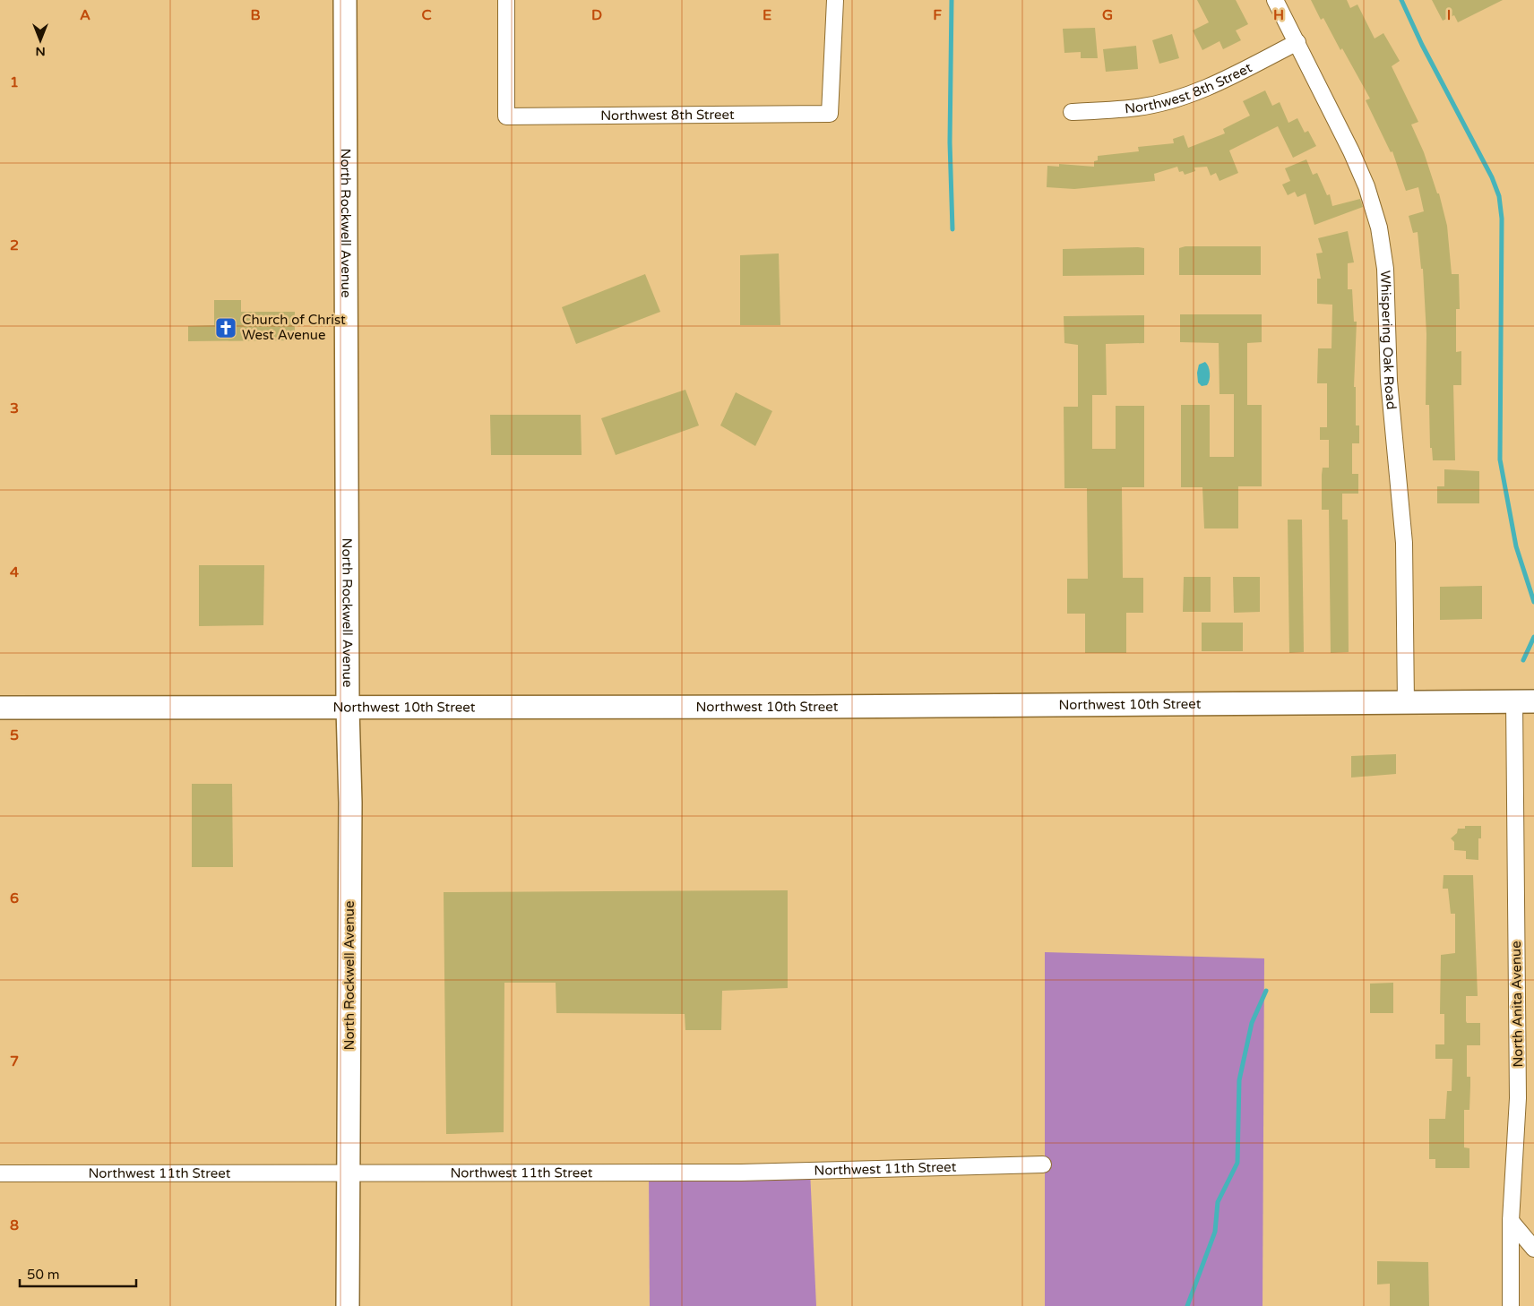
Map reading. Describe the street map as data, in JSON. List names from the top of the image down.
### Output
{
  "streets": {
    "main road": ["North Rockwell Avenue", "Northwest 10th Street"],
    "street": [
      "Northwest 8th Street",
      "Whispering Oak Road",
      "North Anita Avenue",
      "Northwest 11th Street"
    ]
  },
  "crossings": [
    ["Northwest 8th Street", "Whispering Oak Road"],
    ["North Rockwell Avenue", "Northwest 10th Street"],
    ["North Rockwell Avenue", "Northwest 11th Street"],
    ["Whispering Oak Road", "Northwest 10th Street"],
    ["Northwest 10th Street", "North Anita Avenue"]
  ],
  "places": {
    "church": ["Church of Christ West Avenue"]
  },
  "scale_bar": "50 m",
  "north": "bottom",
  "grid": {
    "columns": [
      "A",
      "B",
      "C",
      "D",
      "E",
      "F",
      "G",
      "H",
      "I"
    ],
    "rows": [
      "1",
      "2",
      "3",
      "4",
      "5",
      "6",
      "7",
      "8"
    ]
  }
}
